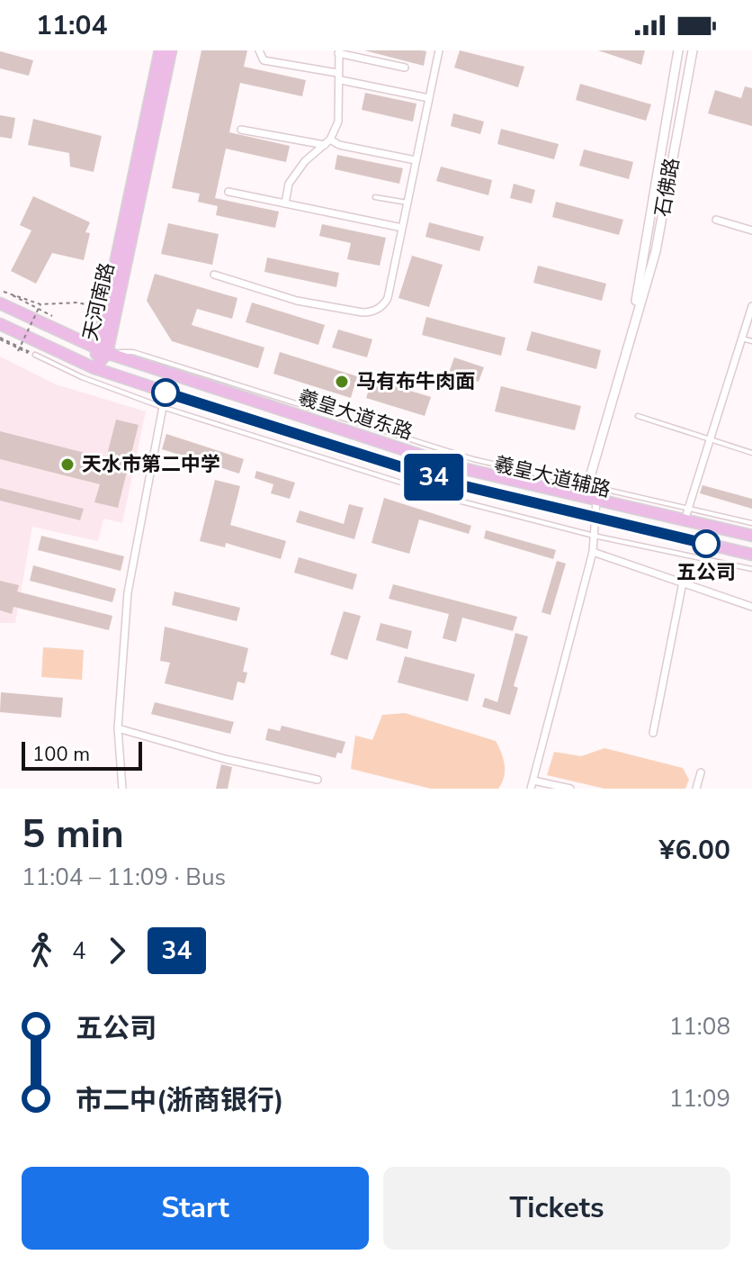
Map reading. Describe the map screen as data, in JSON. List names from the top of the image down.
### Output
{
  "streets": {
    "main road": ["天河南路", "羲皇大道东路"],
    "street": ["石佛路"],
    "lane": ["羲皇大道辅路"]
  },
  "crossings": [
    ["石佛路", "羲皇大道辅路"],
    ["天河南路", "羲皇大道东路"],
    ["天河南路", "羲皇大道辅路"],
    ["羲皇大道东路", "羲皇大道辅路"]
  ],
  "places": ["马有布牛肉面", "天水市第二中学", "五公司"],
  "lines": ["bus line 34"],
  "scale_bar": "100 m",
  "page": {
    "status": "11:04",
    "on_map": "34",
    "scale": "100 m",
    "heading": ["5 min", "11:04 – 11:09 · Bus", "¥6.00"],
    "legs": ["4", "34"],
    "list": [
      {
        "name": "五公司",
        "value": "11:08"
      },
      {
        "name": "市二中(浙商银行)",
        "value": "11:09"
      }
    ],
    "buttons": ["Start", "Tickets"]
  }
}
